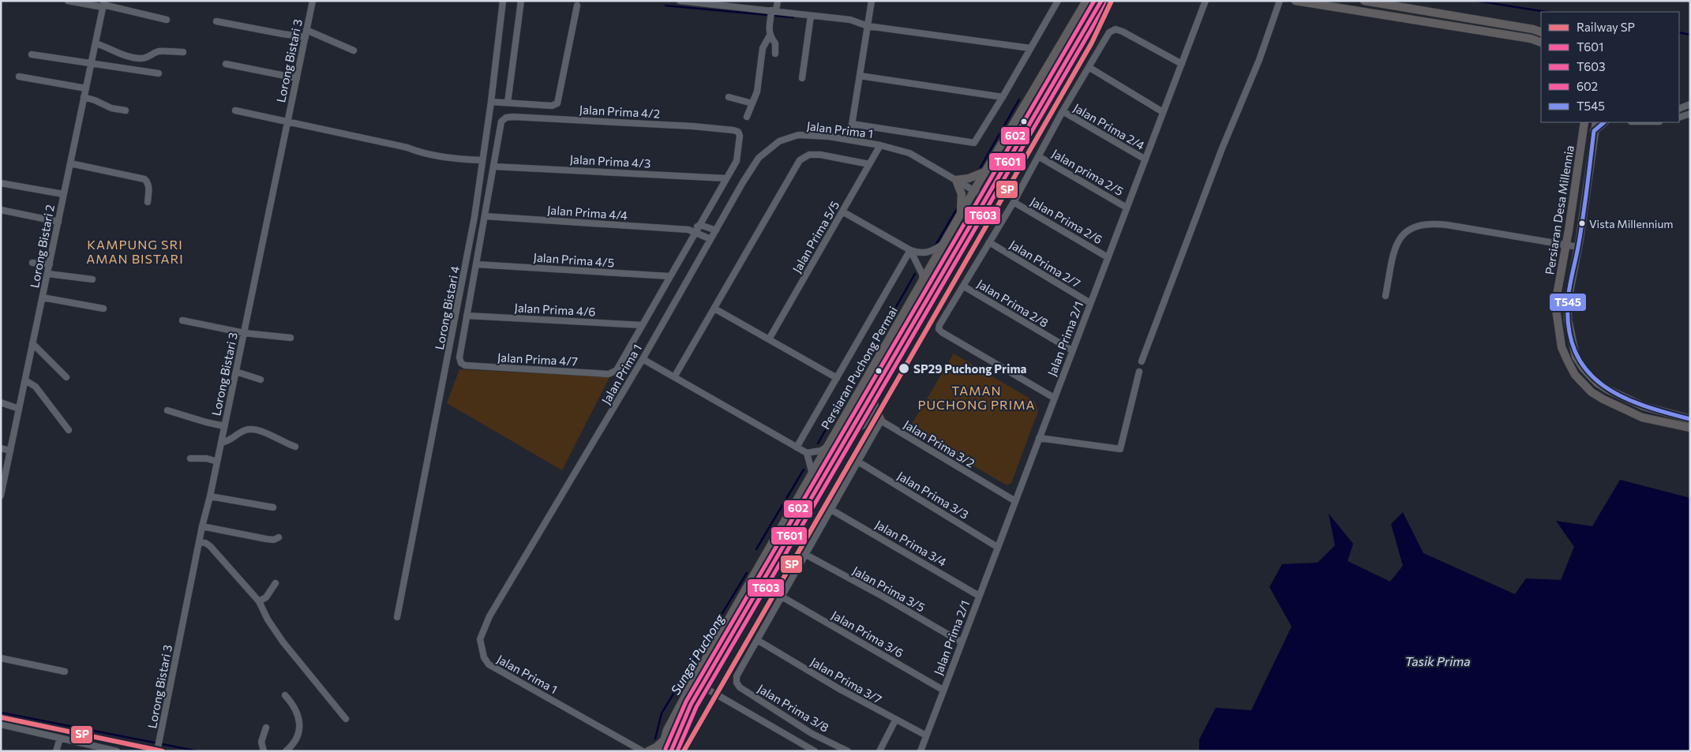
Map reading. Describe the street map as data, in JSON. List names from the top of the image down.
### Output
{
  "streets": {
    "main road": ["Persiaran Desa Millennia", "Persiaran Puchong Permai"],
    "street": [
      "Lorong Bistari 3",
      "Jalan Prima 4/2",
      "Jalan Prima 2/4",
      "Jalan Prima 1",
      "Jalan Prima 4/3",
      "Jalan prima 2/5",
      "Jalan Prima 4/4",
      "Jalan Prima 2/6",
      "Jalan Prima 5/5",
      "Lorong Bistari 2",
      "Jalan Prima 4/5",
      "Jalan Prima 2/7",
      "Jalan Prima 2/8",
      "Lorong Bistari 4",
      "Jalan Prima 4/6",
      "Jalan Prima 2/1",
      "Jalan Prima 4/7",
      "Jalan Prima 3/2",
      "Jalan Prima 3/3",
      "Jalan Prima 3/4",
      "Jalan Prima 3/5",
      "Jalan Prima 3/6",
      "Jalan Prima 3/7",
      "Jalan Prima 3/8"
    ]
  },
  "crossings": [
    ["Jalan Prima 4/2", "Jalan Prima 4/3"],
    ["Jalan Prima 2/4", "Jalan Prima 2/1"],
    ["Jalan Prima 1", "Jalan Prima 4/4"],
    ["Jalan Prima 1", "Jalan Prima 5/5"],
    ["Jalan Prima 1", "Persiaran Puchong Permai"],
    ["Jalan prima 2/5", "Jalan Prima 2/1"],
    ["Jalan Prima 2/6", "Jalan Prima 2/1"],
    ["Jalan Prima 5/5", "Persiaran Puchong Permai"],
    ["Jalan Prima 2/7", "Jalan Prima 2/1"],
    ["Jalan Prima 2/8", "Jalan Prima 2/1"],
    ["Jalan Prima 4/6", "Jalan Prima 4/7"],
    ["Jalan Prima 2/1", "Jalan Prima 3/2"],
    ["Jalan Prima 2/1", "Jalan Prima 3/3"],
    ["Jalan Prima 2/1", "Jalan Prima 3/4"],
    ["Jalan Prima 2/1", "Jalan Prima 3/5"],
    ["Jalan Prima 2/1", "Jalan Prima 3/6"],
    ["Jalan Prima 2/1", "Jalan Prima 3/7"],
    ["Persiaran Puchong Permai", "Jalan Prima 3/2"],
    ["Jalan Prima 3/7", "Jalan Prima 3/8"]
  ],
  "districts": ["KAMPUNG SRI AMAN BISTARI", "TAMAN PUCHONG PRIMA"],
  "water": ["Sungai Puchong", "Tasik Prima"],
  "places": ["Vista Millennium", "SP29 Puchong Prima"],
  "lines": [
    "rail line SP",
    "transit line T601",
    "transit line 602",
    "transit line T603",
    "transit line T545"
  ],
  "legend": [
    "Railway SP",
    "T601",
    "T603",
    "602",
    "T545"
  ]
}
